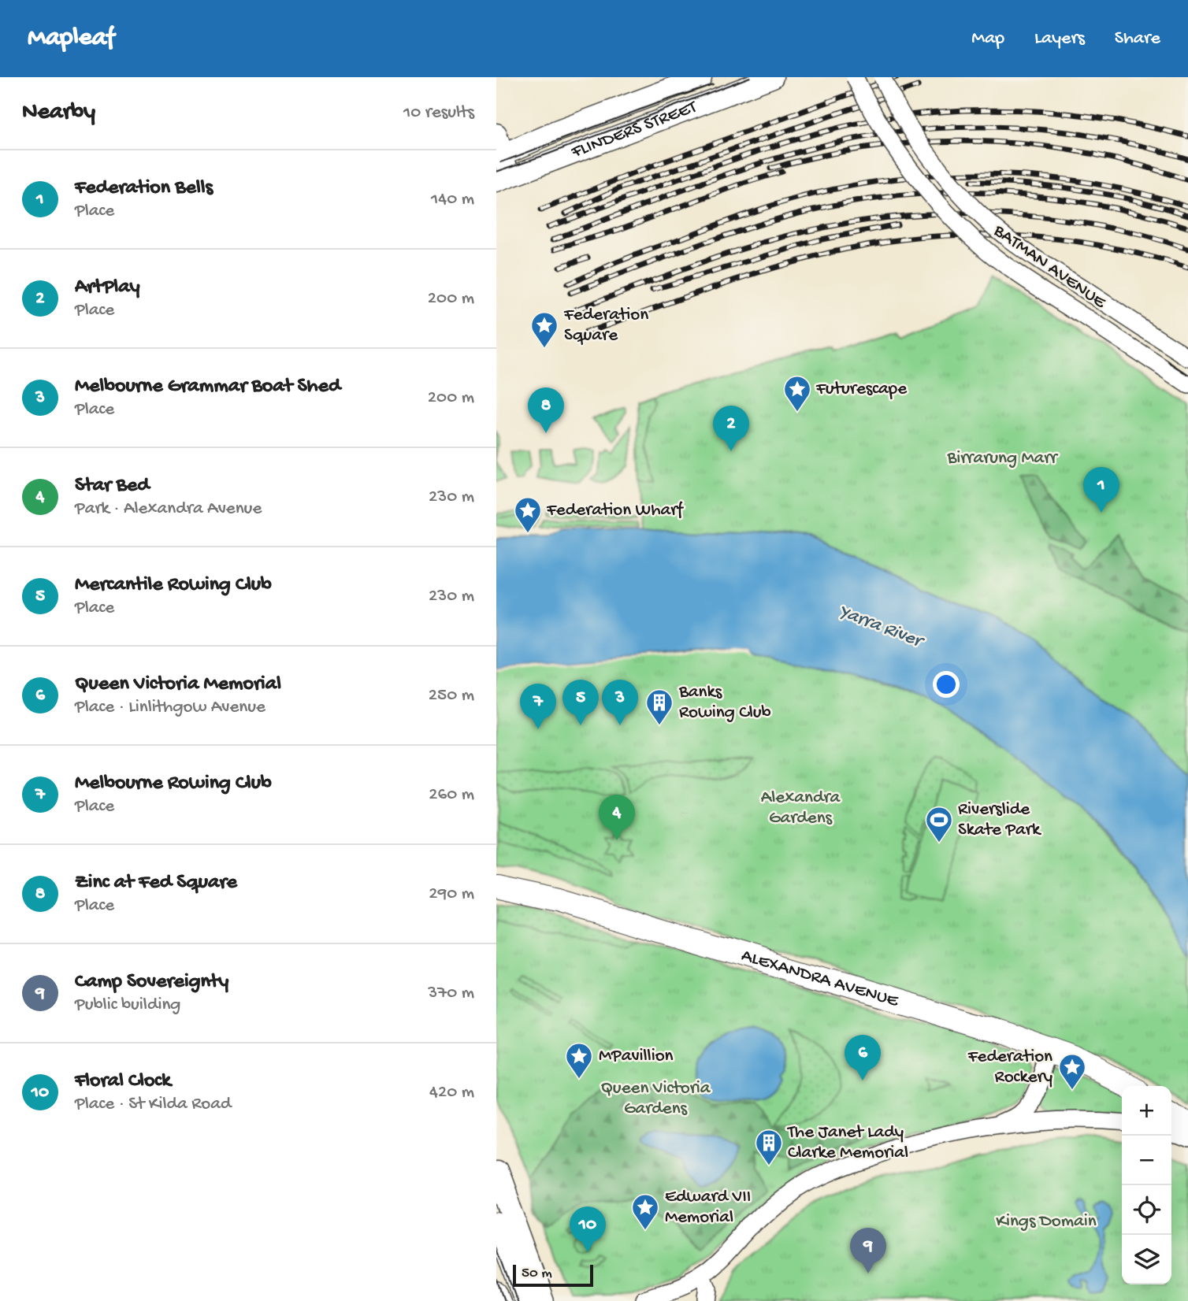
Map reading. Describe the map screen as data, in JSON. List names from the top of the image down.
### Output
{
  "streets": {
    "highway": ["ALEXANDRA AVENUE"],
    "main road": ["FLINDERS STREET"],
    "street": ["BATMAN AVENUE"]
  },
  "water": ["Yarra River"],
  "parks": [
    "Birrarung Marr",
    "Alexandra Gardens",
    "Queen Victoria Gardens",
    "Kings Domain"
  ],
  "places": {
    "place": [
      "Federation Square",
      "Futurescape",
      "Federation Wharf",
      "MPavillion",
      "Federation Rockery",
      "Edward VII Memorial"
    ],
    "building": ["Banks Rowing Club", "The Janet Lady Clarke Memorial"],
    "sports": ["Riverslide Skate Park"]
  },
  "scale_bar": "50 m",
  "page": {
    "header": "Mapleaf",
    "nav": ["Map", "Layers", "Share"],
    "heading": ["Nearby", "10 results"],
    "list": [
      {
        "mark": "1",
        "name": "Federation Bells",
        "note": "Place",
        "value": "140 m"
      },
      {
        "mark": "2",
        "name": "ArtPlay",
        "note": "Place",
        "value": "200 m"
      },
      {
        "mark": "3",
        "name": "Melbourne Grammar Boat Shed",
        "note": "Place",
        "value": "200 m"
      },
      {
        "mark": "4",
        "name": "Star Bed",
        "note": "Park · Alexandra Avenue",
        "value": "230 m"
      },
      {
        "mark": "5",
        "name": "Mercantile Rowing Club",
        "note": "Place",
        "value": "230 m"
      },
      {
        "mark": "6",
        "name": "Queen Victoria Memorial",
        "note": "Place · Linlithgow Avenue",
        "value": "250 m"
      },
      {
        "mark": "7",
        "name": "Melbourne Rowing Club",
        "note": "Place",
        "value": "260 m"
      },
      {
        "mark": "8",
        "name": "Zinc at Fed Square",
        "note": "Place",
        "value": "290 m"
      },
      {
        "mark": "9",
        "name": "Camp Sovereignty",
        "note": "Public building",
        "value": "370 m"
      },
      {
        "mark": "10",
        "name": "Floral Clock",
        "note": "Place · St Kilda Road",
        "value": "420 m"
      }
    ],
    "pins": [
      "8",
      "2",
      "1",
      "3",
      "5",
      "7",
      "4",
      "6",
      "10",
      "9"
    ],
    "map_buttons": ["+", "−"],
    "scale": "50 m"
  }
}
